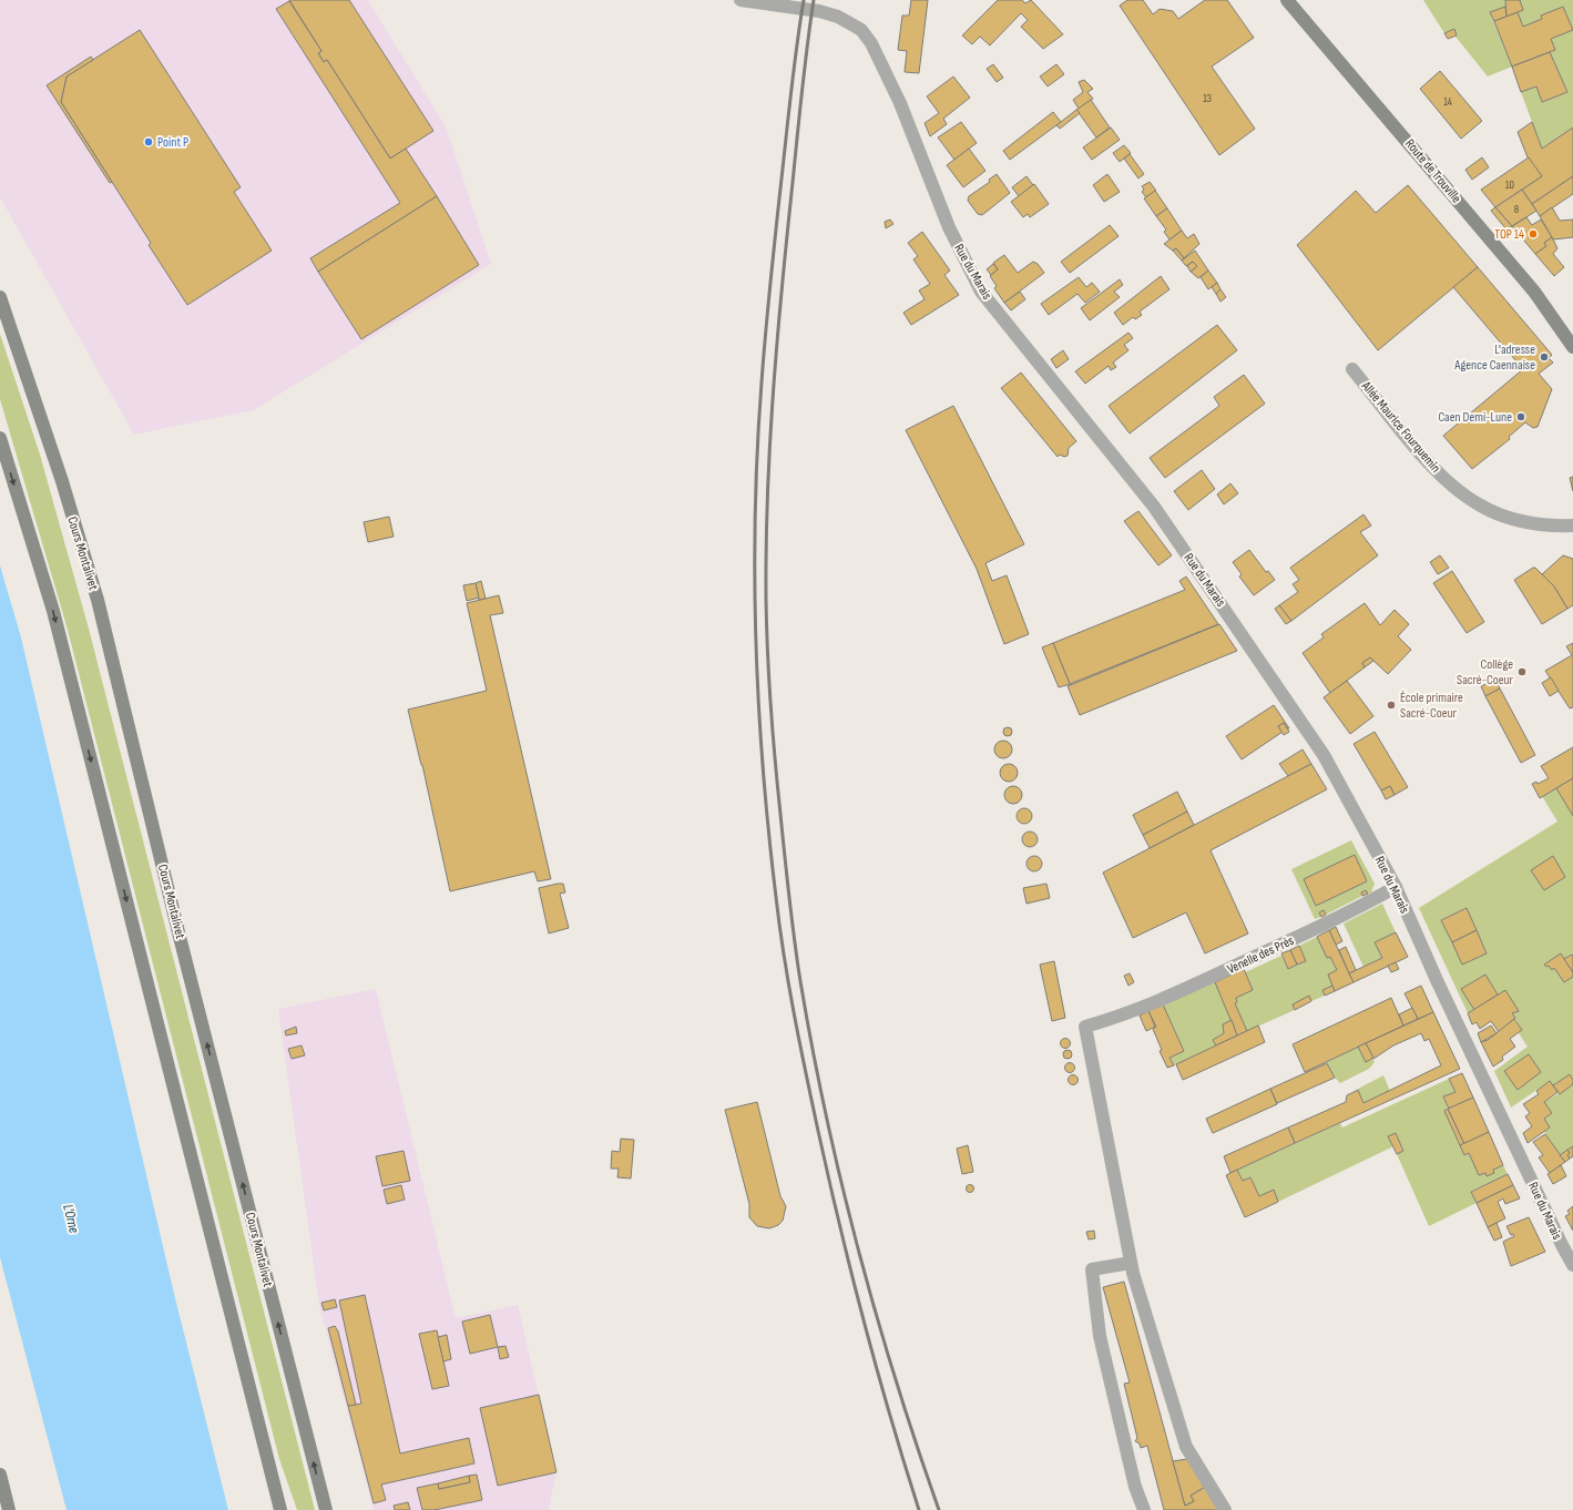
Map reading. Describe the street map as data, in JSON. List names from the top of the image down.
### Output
{
  "streets": {
    "main road": ["Route de Trouville", "Cours Montalivet"],
    "street": ["Rue du Marais", "Allée Maurice Fourquemin", "Venelle des Prés"]
  },
  "crossings": [
    ["Rue du Marais", "Venelle des Prés"]
  ],
  "water": ["L'Orne"],
  "places": [
    "Point P",
    "TOP 14",
    "L'adresse Agence Caennaise",
    "Caen Demi-Lune",
    "Collège Sacré-Coeur",
    "École primaire Sacré-Coeur"
  ],
  "house_numbers": [
    "13",
    "14",
    "10",
    "8"
  ]
}
